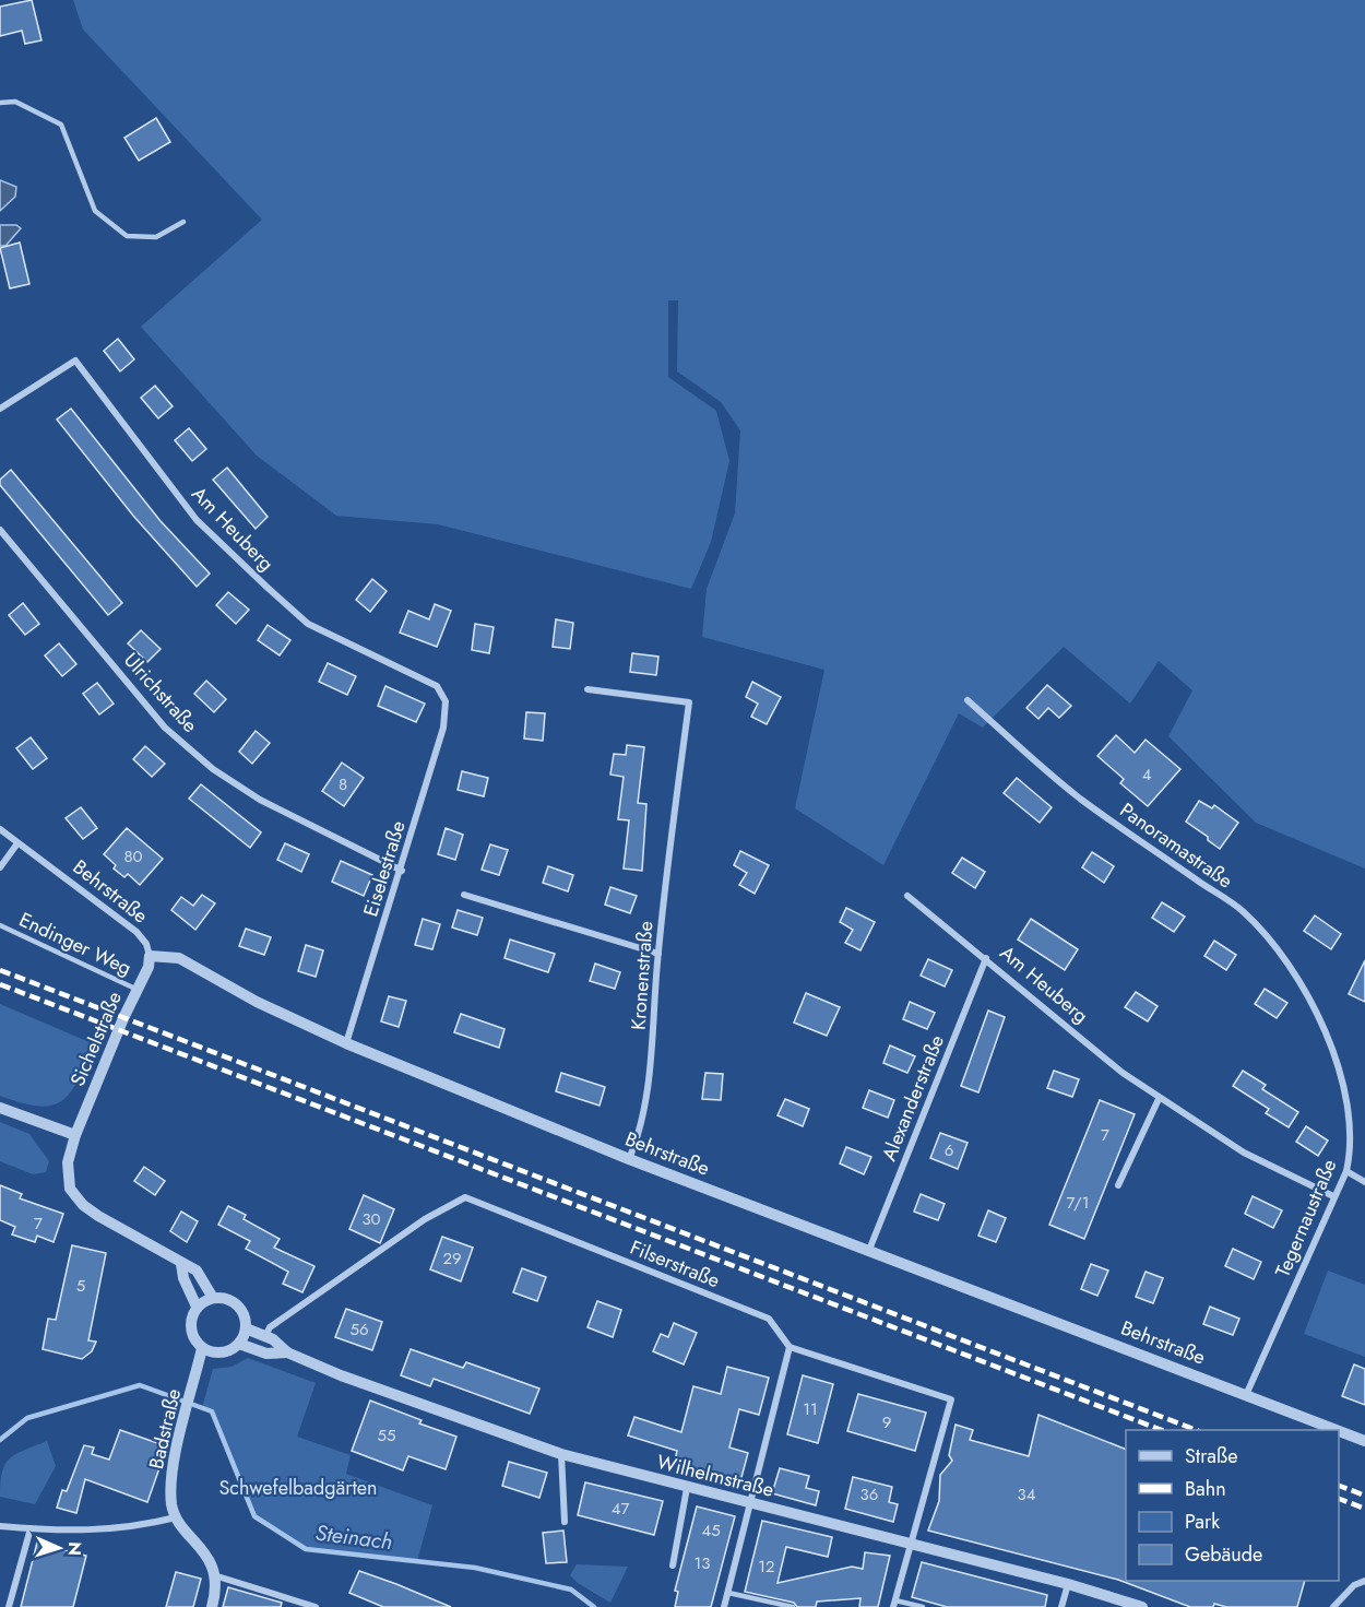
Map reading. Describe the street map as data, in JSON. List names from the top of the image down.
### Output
{
  "streets": {
    "street": [
      "Am Heuberg",
      "Ulrichstraße",
      "Panoramastraße",
      "Eiselestraße",
      "Behrstraße",
      "Kronenstraße",
      "Sichelstraße",
      "Alexanderstraße",
      "Tegernaustraße",
      "Filserstraße",
      "Badstraße",
      "Wilhelmstraße"
    ],
    "lane": ["Endinger Weg"]
  },
  "crossings": [
    ["Am Heuberg", "Eiselestraße"],
    ["Am Heuberg", "Alexanderstraße"],
    ["Am Heuberg", "Tegernaustraße"],
    ["Ulrichstraße", "Eiselestraße"],
    ["Panoramastraße", "Tegernaustraße"],
    ["Eiselestraße", "Behrstraße"],
    ["Behrstraße", "Kronenstraße"],
    ["Behrstraße", "Sichelstraße"],
    ["Behrstraße", "Alexanderstraße"],
    ["Behrstraße", "Tegernaustraße"],
    ["Endinger Weg", "Sichelstraße"],
    ["Sichelstraße", "Badstraße"],
    ["Sichelstraße", "Wilhelmstraße"],
    ["Filserstraße", "Wilhelmstraße"],
    ["Badstraße", "Wilhelmstraße"]
  ],
  "water": ["Steinach"],
  "parks": ["Schwefelbadgärten"],
  "house_numbers": [
    "4",
    "8",
    "80",
    "7",
    "6",
    "7/1",
    "30",
    "7",
    "29",
    "5",
    "56",
    "11",
    "9",
    "55",
    "36",
    "34",
    "47",
    "45",
    "13",
    "12"
  ],
  "legend": [
    "Straße",
    "Bahn",
    "Park",
    "Gebäude"
  ],
  "north": "right"
}
